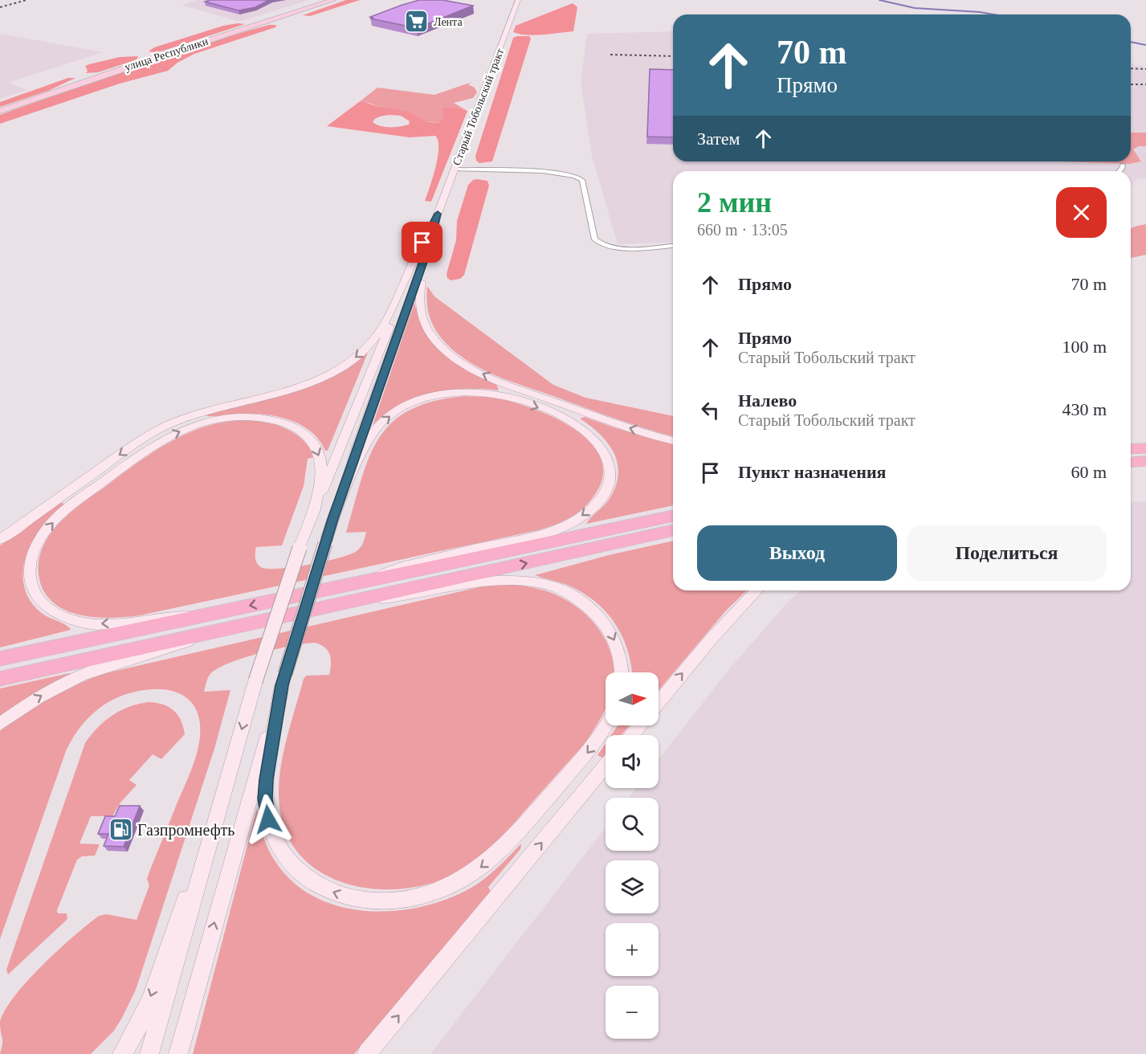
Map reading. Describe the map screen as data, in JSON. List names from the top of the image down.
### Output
{
  "streets": {
    "main road": ["улица Республики", "Старый Тобольский тракт"]
  },
  "places": {
    "supermarket": ["Лента"],
    "fuel station": ["Газпромнефть"]
  },
  "north": "right",
  "page": {
    "turn": ["70 m", "Прямо"],
    "then": "Затем",
    "heading": ["2 мин", "660 m · 13:05"],
    "list": [
      {
        "name": "Прямо",
        "value": "70 m"
      },
      {
        "name": "Прямо",
        "note": "Старый Тобольский тракт",
        "value": "100 m"
      },
      {
        "name": "Налево",
        "note": "Старый Тобольский тракт",
        "value": "430 m"
      },
      {
        "name": "Пункт назначения",
        "value": "60 m"
      }
    ],
    "buttons": ["Выход", "Поделиться"],
    "map_buttons": ["+", "−"]
  }
}
